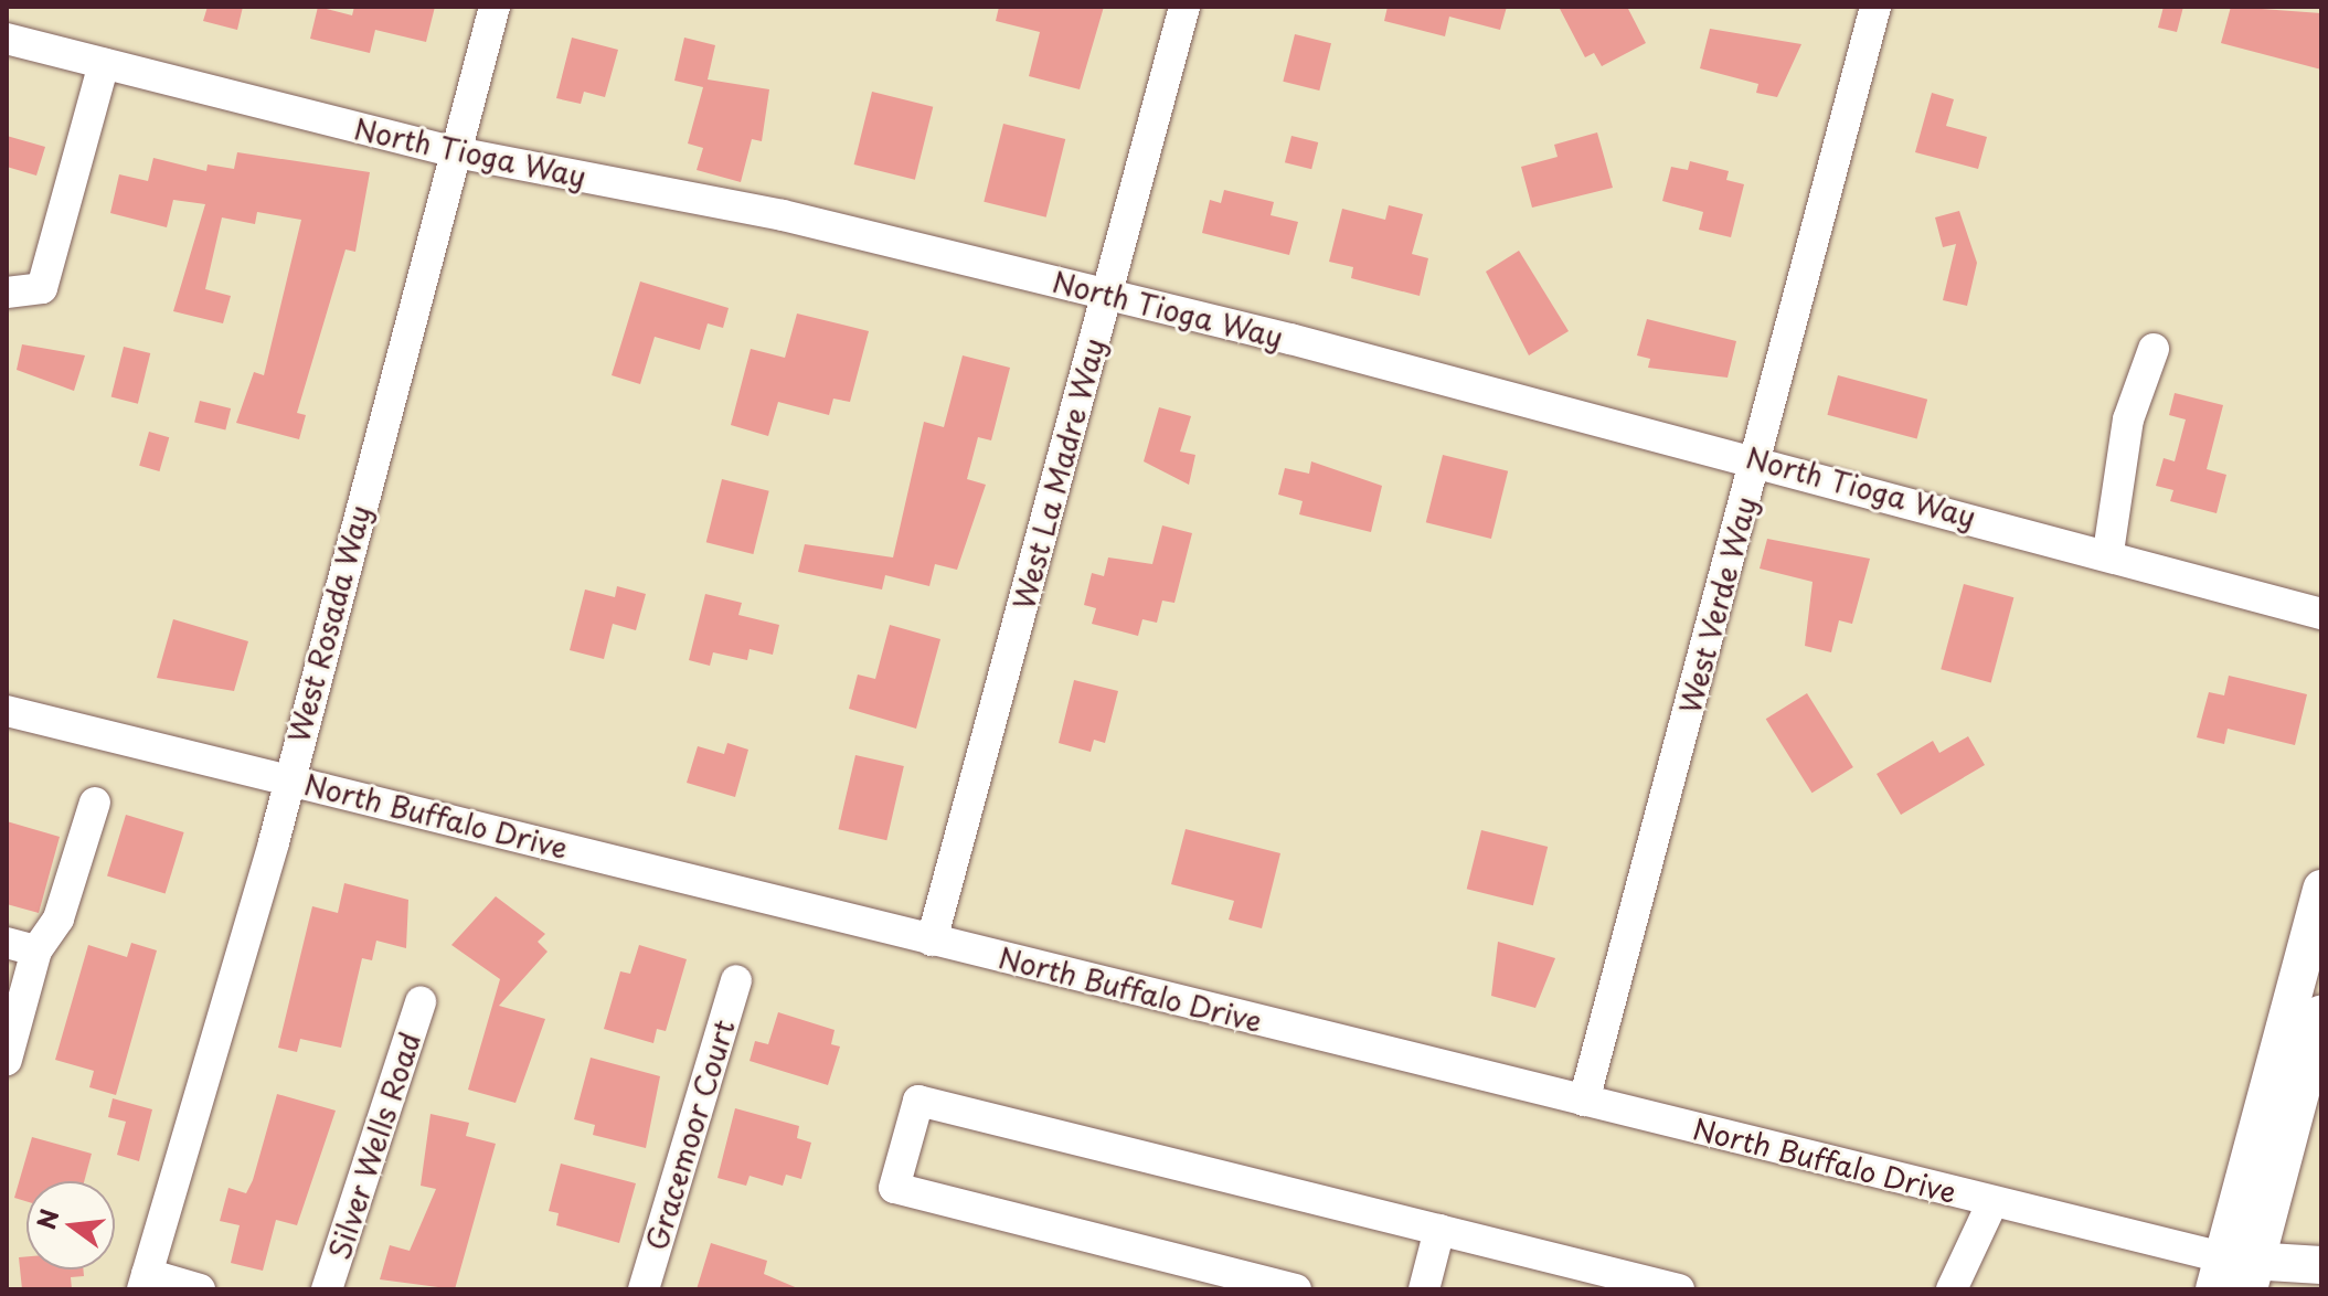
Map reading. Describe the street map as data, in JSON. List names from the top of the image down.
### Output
{
  "streets": {
    "main road": ["North Buffalo Drive"],
    "street": [
      "North Tioga Way",
      "West La Madre Way",
      "West Verde Way",
      "West Rosada Way",
      "Gracemoor Court",
      "Silver Wells Road"
    ]
  },
  "crossings": [
    ["North Tioga Way", "West La Madre Way"],
    ["North Tioga Way", "West Verde Way"],
    ["North Tioga Way", "West Rosada Way"],
    ["West La Madre Way", "North Buffalo Drive"],
    ["West Verde Way", "North Buffalo Drive"],
    ["West Rosada Way", "North Buffalo Drive"]
  ],
  "north": "left"
}
